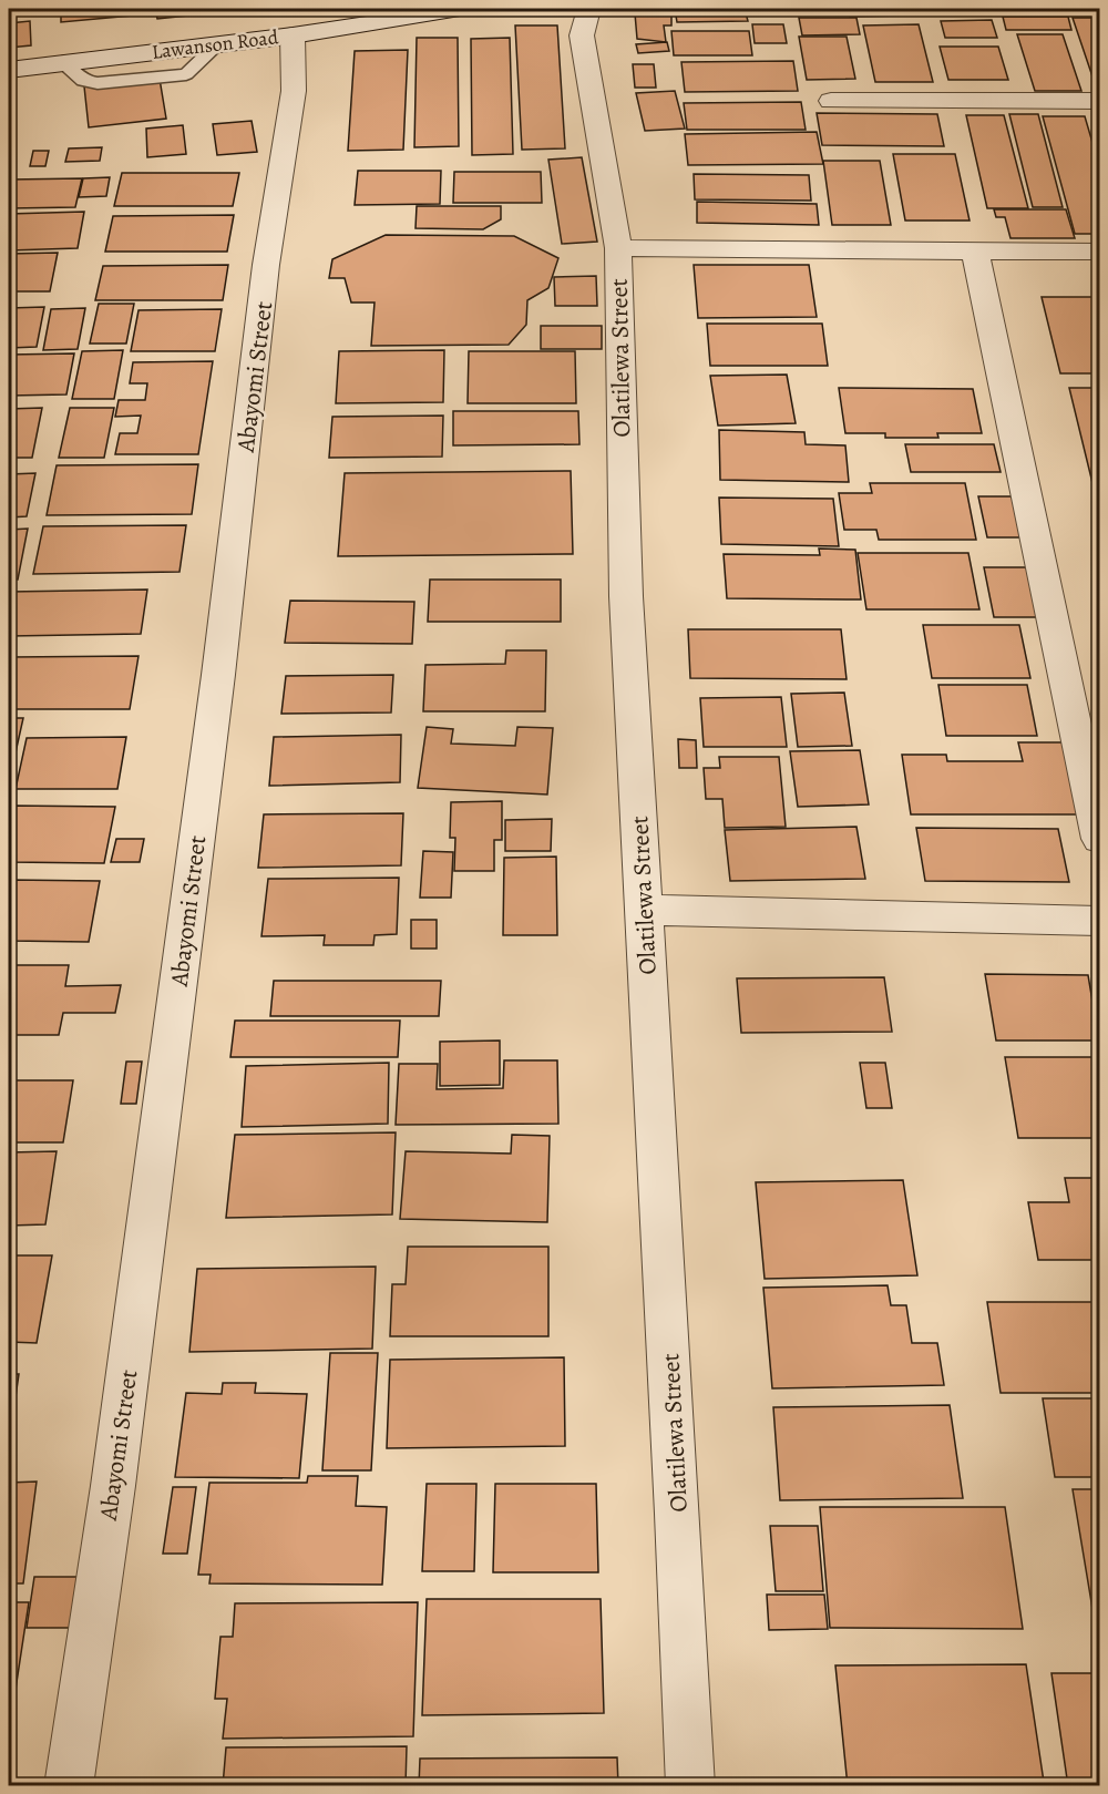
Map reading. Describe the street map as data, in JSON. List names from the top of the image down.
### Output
{
  "streets": {
    "street": ["Lawanson Road", "Olatilewa Street", "Abayomi Street"]
  },
  "crossings": [
    ["Lawanson Road", "Abayomi Street"]
  ]
}
